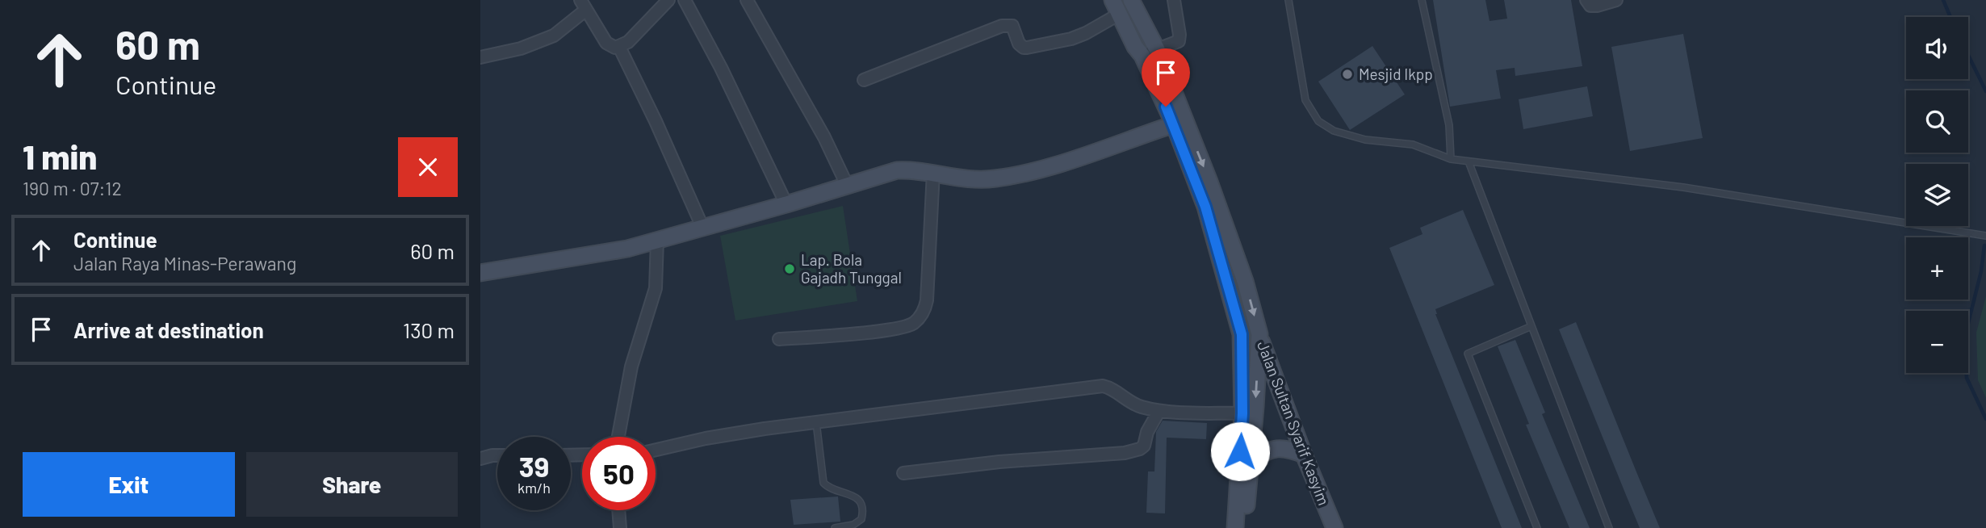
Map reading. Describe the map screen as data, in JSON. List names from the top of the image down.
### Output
{
  "streets": {
    "main road": ["Jalan Sultan Syarif Kasyim"]
  },
  "places": ["Mesjid Ikpp", "Lap. Bola Gajadh Tunggal"],
  "page": {
    "turn": ["60 m", "Continue"],
    "map_buttons": ["+", "−"],
    "heading": ["1 min", "190 m · 07:12"],
    "list": [
      {
        "name": "Continue",
        "note": "Jalan Raya Minas-Perawang",
        "value": "60 m"
      },
      {
        "name": "Arrive at destination",
        "value": "130 m"
      }
    ],
    "speed": "39 km/h",
    "limit": "50",
    "buttons": ["Exit", "Share"]
  }
}
